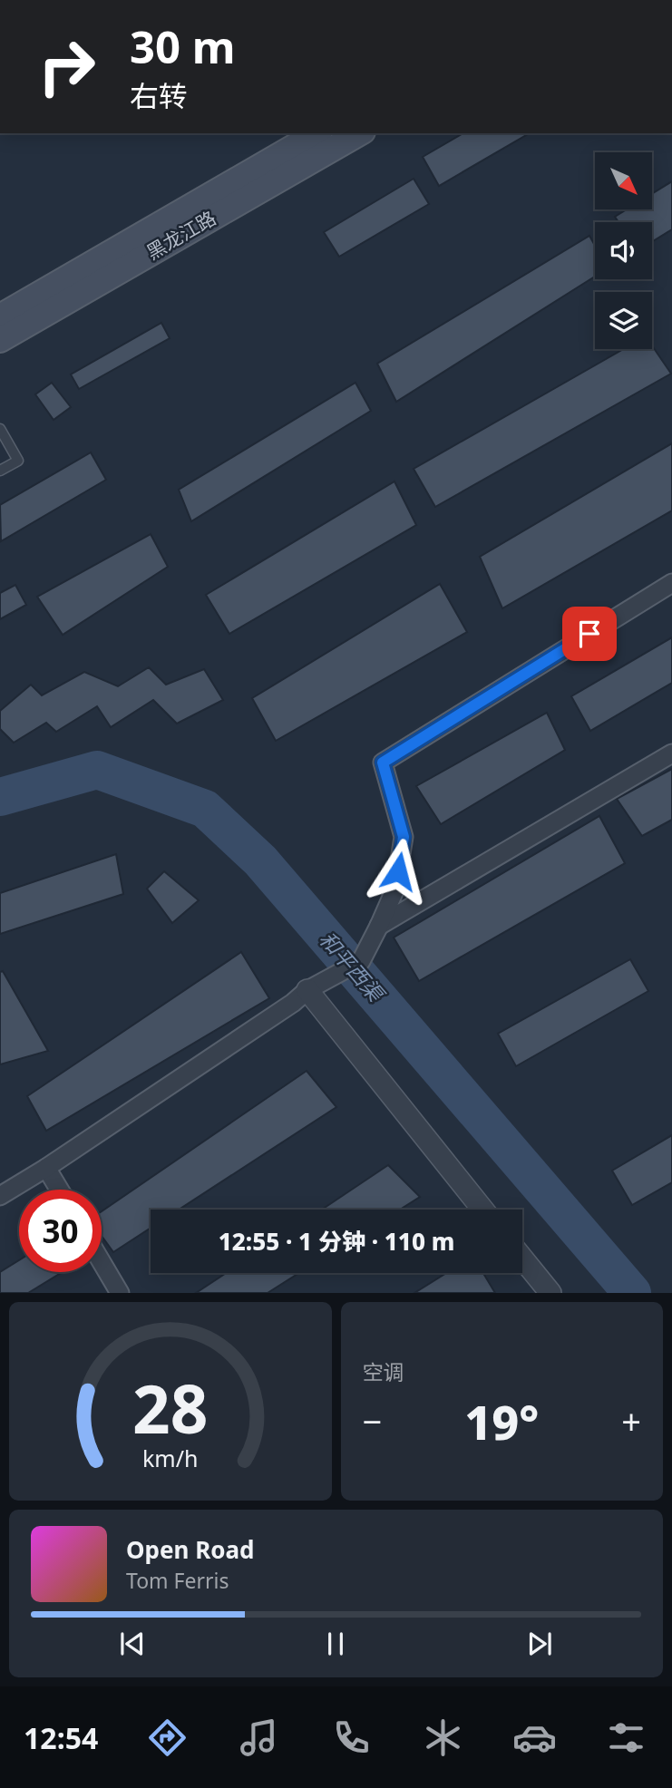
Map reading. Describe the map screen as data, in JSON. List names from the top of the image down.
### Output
{
  "streets": {
    "main road": ["黑龙江路"]
  },
  "water": ["和平西渠"],
  "north": "bottom right",
  "page": {
    "turn": ["30 m", "右转"],
    "limit": "30",
    "trip": "12:55 · 1 分钟 · 110 m",
    "tile": "空调",
    "heat": ["−", "19°", "+"],
    "song": ["Open Road", "Tom Ferris"],
    "tabs": "12:54",
    "gauge": ["28", "km/h"]
  }
}
